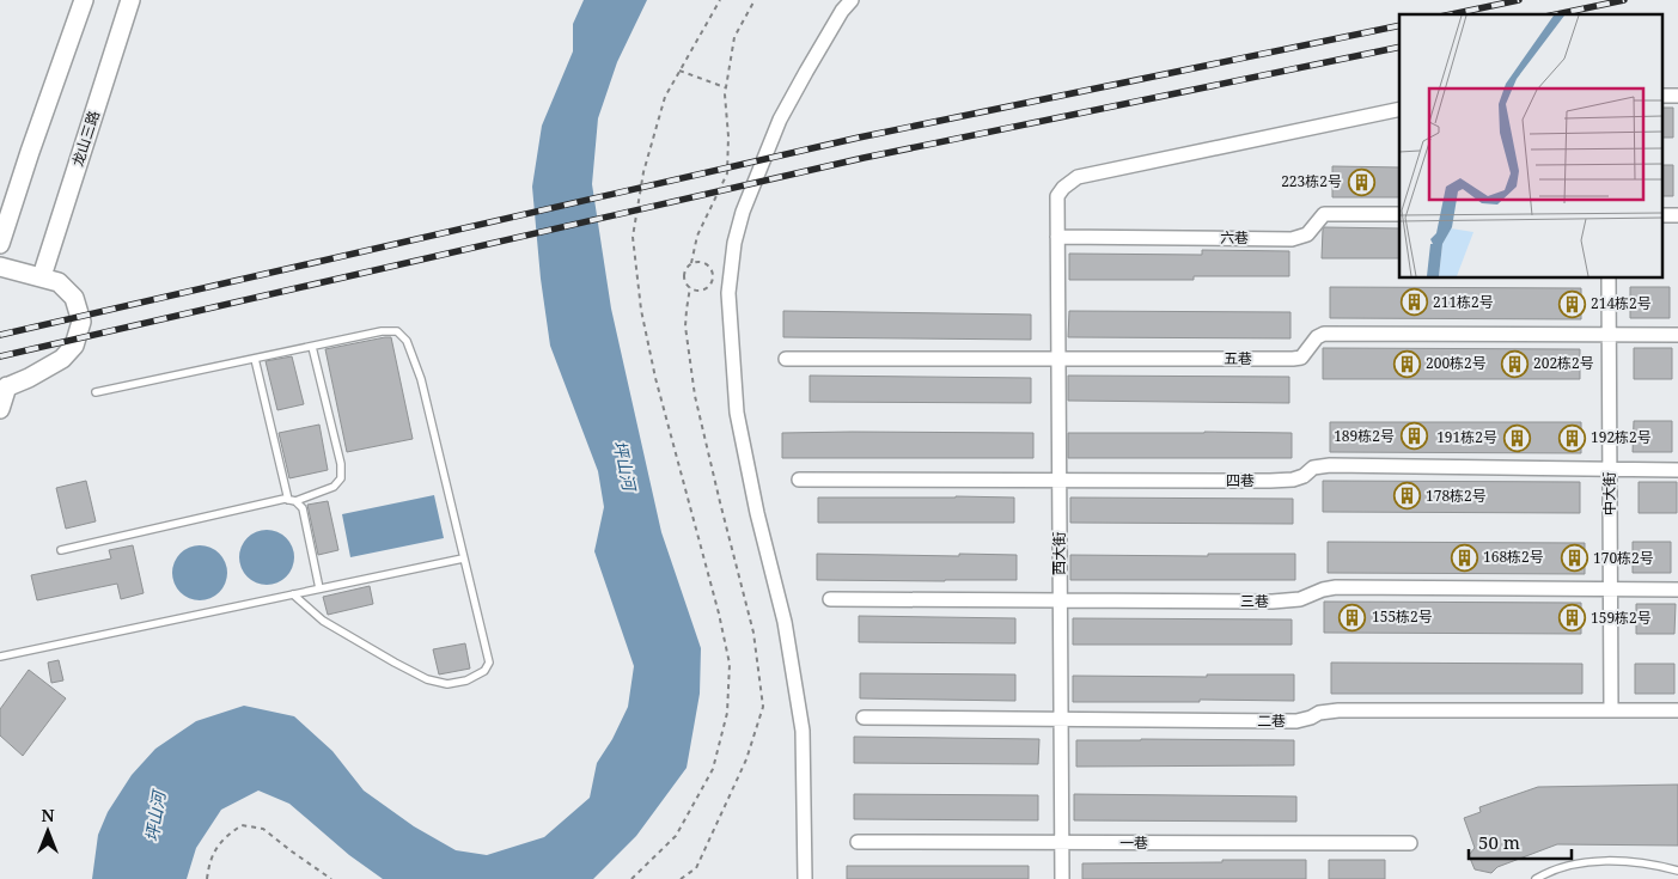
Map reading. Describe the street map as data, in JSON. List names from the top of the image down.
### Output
{
  "streets": {
    "street": [
      "龙山三路",
      "六巷",
      "五巷",
      "四巷",
      "中大街",
      "西大街",
      "三巷",
      "二巷",
      "一巷"
    ]
  },
  "crossings": [
    ["六巷", "西大街"],
    ["五巷", "中大街"],
    ["五巷", "西大街"],
    ["四巷", "中大街"],
    ["四巷", "西大街"],
    ["中大街", "三巷"],
    ["中大街", "二巷"],
    ["西大街", "三巷"],
    ["西大街", "二巷"],
    ["西大街", "一巷"]
  ],
  "water": ["坪山河"],
  "places": {
    "building": [
      "223栋2号",
      "211栋2号",
      "214栋2号",
      "200栋2号",
      "202栋2号",
      "189栋2号",
      "191栋2号",
      "192栋2号",
      "178栋2号",
      "168栋2号",
      "170栋2号",
      "155栋2号",
      "159栋2号"
    ]
  },
  "scale_bar": "50 m",
  "north": "top"
}
